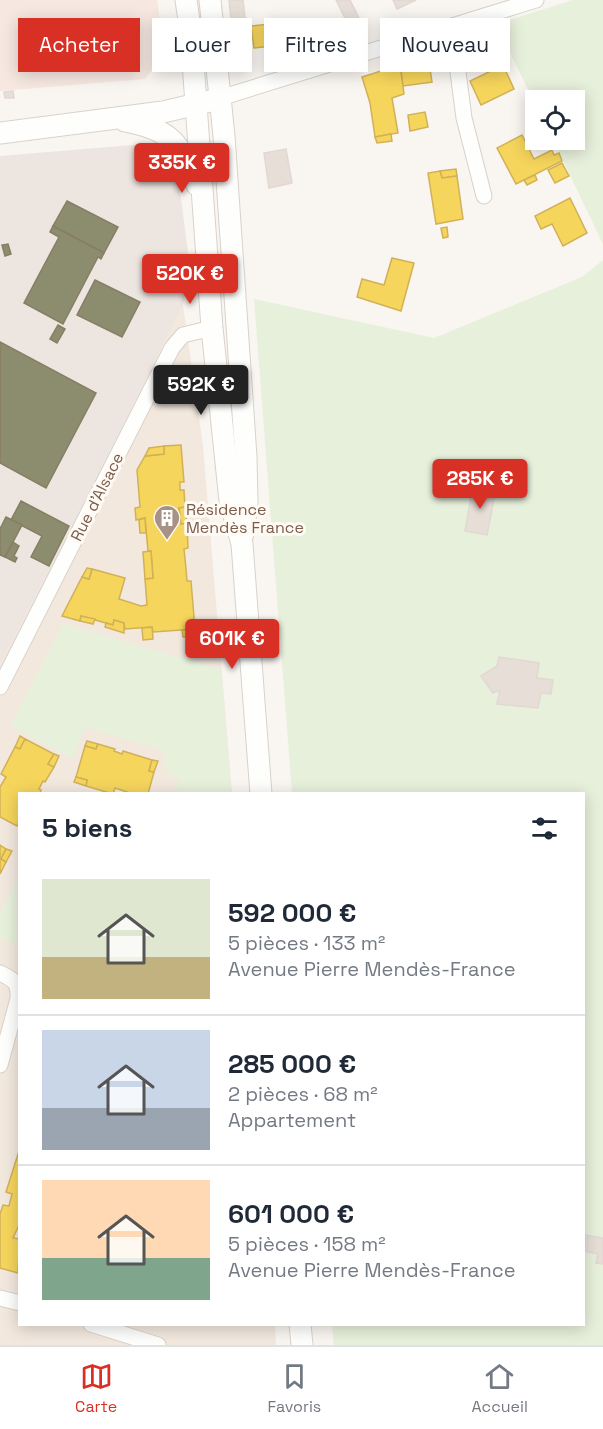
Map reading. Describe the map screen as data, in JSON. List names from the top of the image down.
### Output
{
  "streets": {
    "street": ["Rue d'Alsace"]
  },
  "places": {
    "building": ["Résidence Mendès France"]
  },
  "page": {
    "chip": [
      "Acheter",
      "Louer",
      "Filtres",
      "Nouveau"
    ],
    "price": [
      "335K €",
      "520K €",
      "592K €",
      "285K €",
      "601K €"
    ],
    "heading": "5 biens",
    "list": [
      {
        "name": "592 000 €",
        "note": "5 pièces · 133 m² · Avenue Pierre Mendès-France"
      },
      {
        "name": "285 000 €",
        "note": "2 pièces · 68 m² · Appartement"
      },
      {
        "name": "601 000 €",
        "note": "5 pièces · 158 m² · Avenue Pierre Mendès-France"
      }
    ],
    "tabs": ["Carte", "Favoris", "Accueil"]
  }
}
